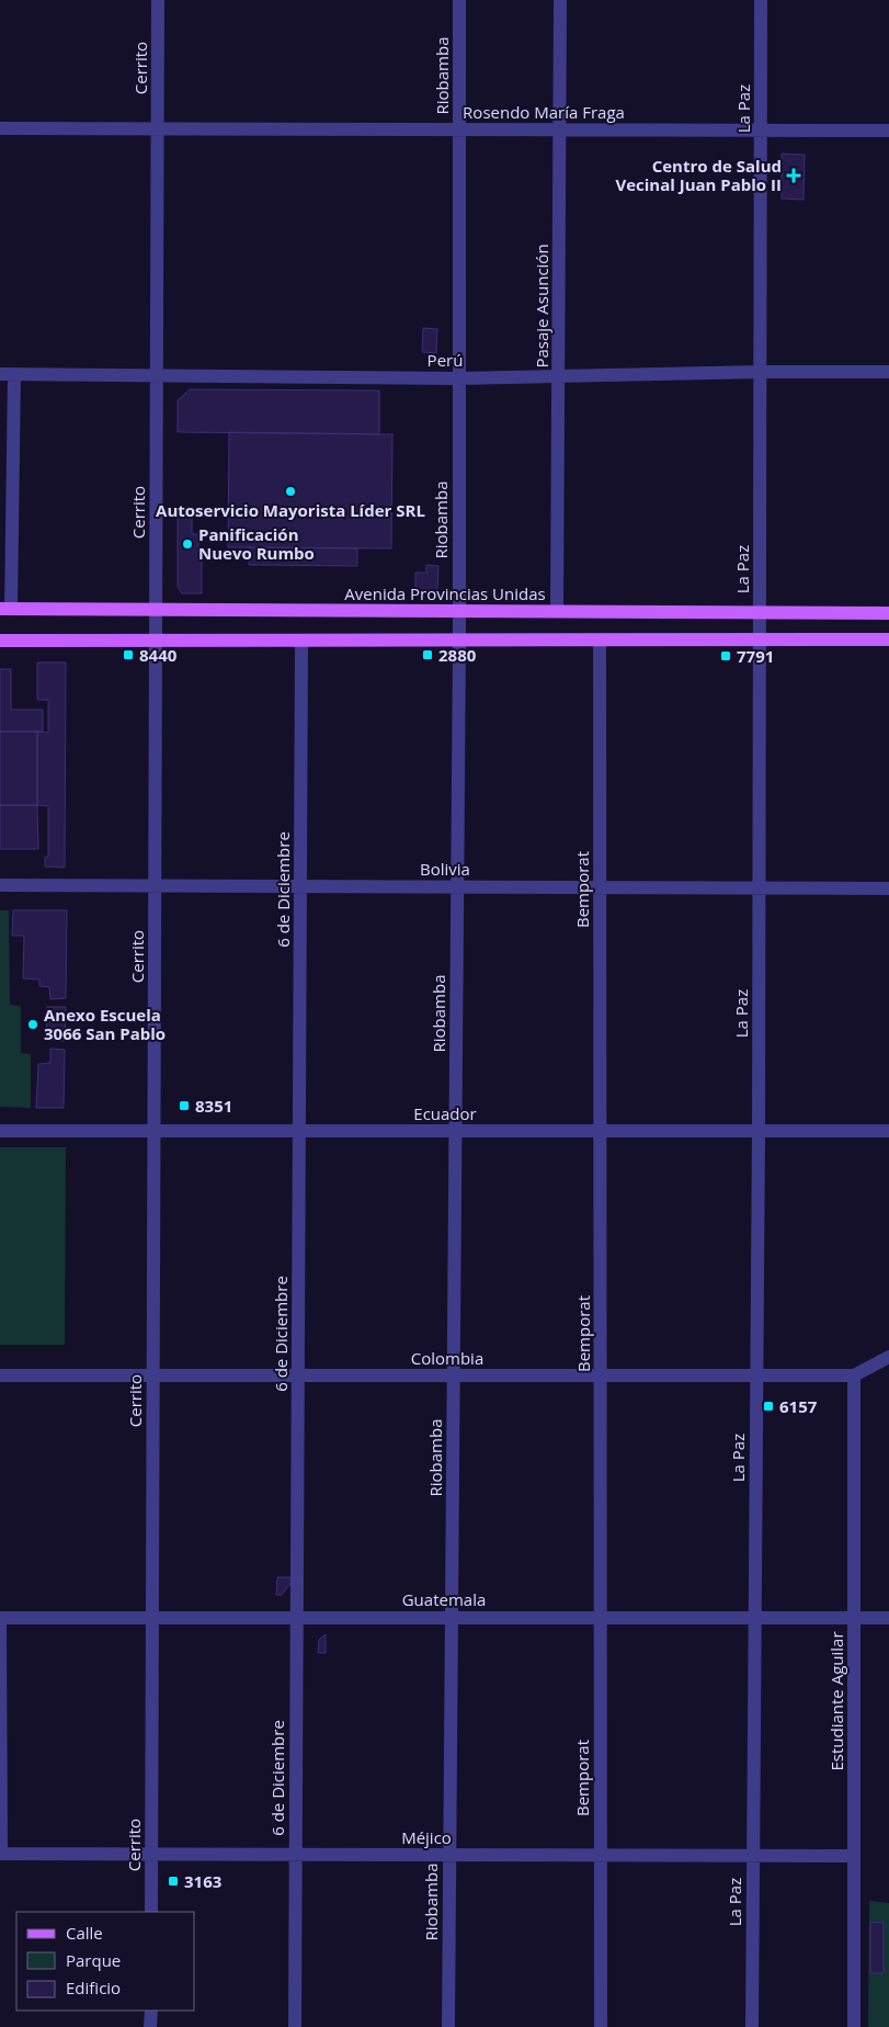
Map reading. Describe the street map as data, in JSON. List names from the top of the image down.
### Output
{
  "streets": {
    "main road": ["Avenida Provincias Unidas"],
    "street": [
      "Cerrito",
      "Riobamba",
      "La Paz",
      "Rosendo María Fraga",
      "Pasaje Asunción",
      "Perú",
      "Bolivia",
      "6 de Diciembre",
      "Bemporat",
      "Ecuador",
      "Colombia",
      "Guatemala",
      "Estudiante Aguilar",
      "Méjico"
    ]
  },
  "crossings": [
    ["Cerrito", "Rosendo María Fraga"],
    ["Cerrito", "Perú"],
    ["Cerrito", "Avenida Provincias Unidas"],
    ["Cerrito", "Bolivia"],
    ["Cerrito", "Ecuador"],
    ["Cerrito", "Colombia"],
    ["Cerrito", "Guatemala"],
    ["Cerrito", "Méjico"],
    ["Riobamba", "Rosendo María Fraga"],
    ["Riobamba", "Perú"],
    ["Riobamba", "Avenida Provincias Unidas"],
    ["Riobamba", "Bolivia"],
    ["Riobamba", "Ecuador"],
    ["Riobamba", "Colombia"],
    ["Riobamba", "Guatemala"],
    ["Riobamba", "Méjico"],
    ["La Paz", "Rosendo María Fraga"],
    ["La Paz", "Perú"],
    ["La Paz", "Avenida Provincias Unidas"],
    ["La Paz", "Bolivia"],
    ["La Paz", "Ecuador"],
    ["La Paz", "Colombia"],
    ["La Paz", "Guatemala"],
    ["La Paz", "Méjico"],
    ["Rosendo María Fraga", "Pasaje Asunción"],
    ["Pasaje Asunción", "Perú"],
    ["Pasaje Asunción", "Avenida Provincias Unidas"],
    ["Bolivia", "6 de Diciembre"],
    ["Bolivia", "Bemporat"],
    ["6 de Diciembre", "Ecuador"],
    ["6 de Diciembre", "Colombia"],
    ["6 de Diciembre", "Guatemala"],
    ["6 de Diciembre", "Méjico"],
    ["Bemporat", "Ecuador"],
    ["Bemporat", "Colombia"],
    ["Bemporat", "Guatemala"],
    ["Bemporat", "Méjico"],
    ["Colombia", "Estudiante Aguilar"],
    ["Guatemala", "Estudiante Aguilar"],
    ["Estudiante Aguilar", "Méjico"]
  ],
  "places": {
    "health": ["Centro de Salud Vecinal Juan Pablo II"],
    "other": ["Autoservicio Mayorista Líder SRL", "Panificación Nuevo Rumbo", "Anexo Escuela 3066 San Pablo"],
    "transit": [
      "8440",
      "2880",
      "7791",
      "8351",
      "6157",
      "3163"
    ]
  },
  "legend": ["Calle", "Parque", "Edificio"]
}
